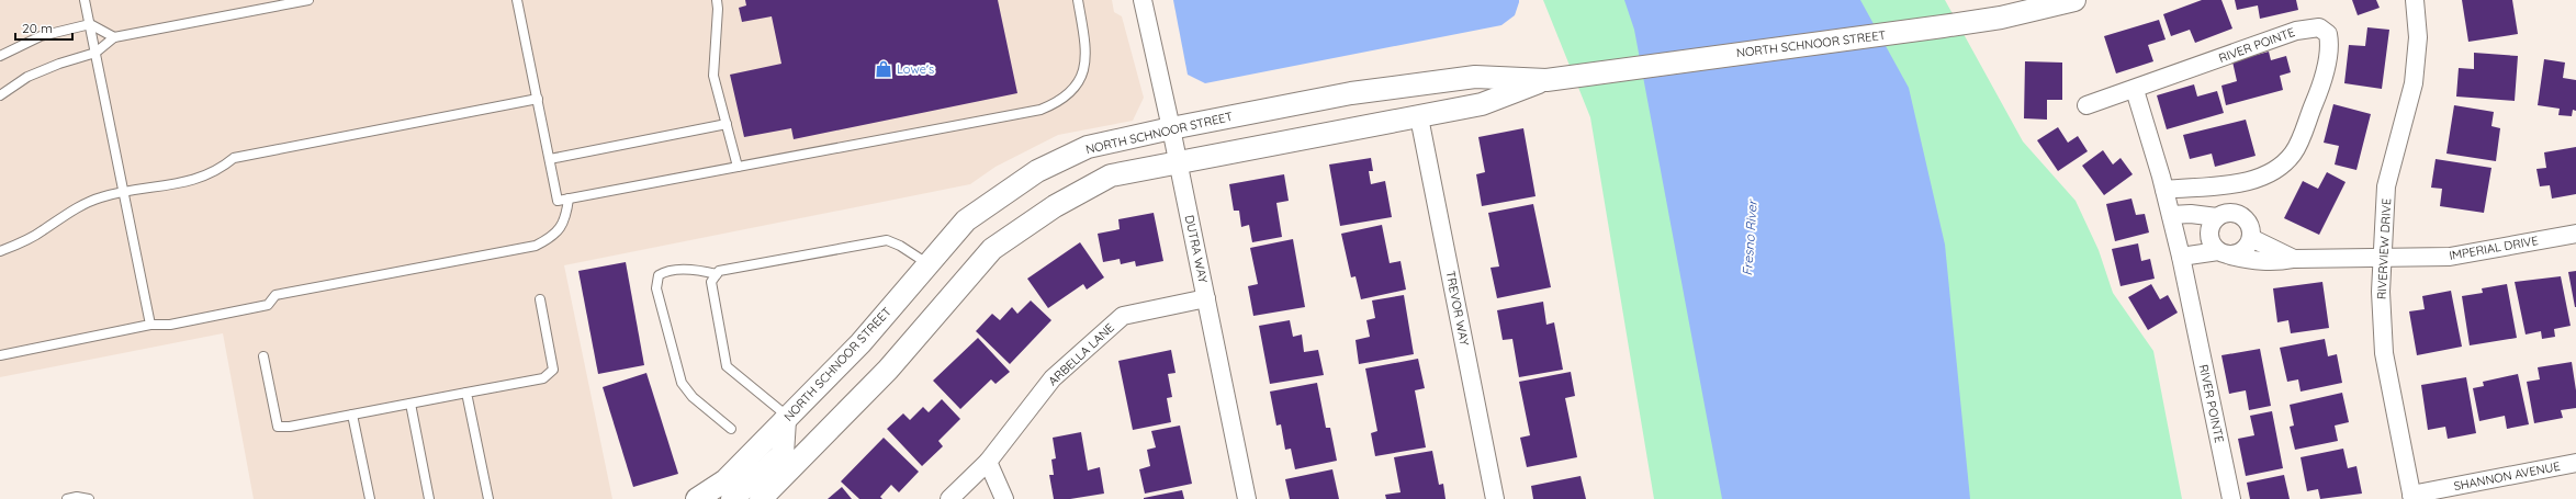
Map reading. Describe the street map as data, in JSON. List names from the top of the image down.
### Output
{
  "streets": {
    "street": [
      "NORTH SCHNOOR STREET",
      "RIVER POINTE",
      "IMPERIAL DRIVE",
      "DUTRA WAY",
      "RIVERVIEW DRIVE",
      "TREVOR WAY",
      "ARBELLA LANE",
      "SHANNON AVENUE"
    ]
  },
  "crossings": [
    ["NORTH SCHNOOR STREET", "DUTRA WAY"],
    ["NORTH SCHNOOR STREET", "TREVOR WAY"],
    ["IMPERIAL DRIVE", "RIVERVIEW DRIVE"],
    ["DUTRA WAY", "ARBELLA LANE"],
    ["RIVERVIEW DRIVE", "SHANNON AVENUE"]
  ],
  "water": ["Fresno River"],
  "places": {
    "shop": ["Lowe's"]
  },
  "scale_bar": "20 m"
}
